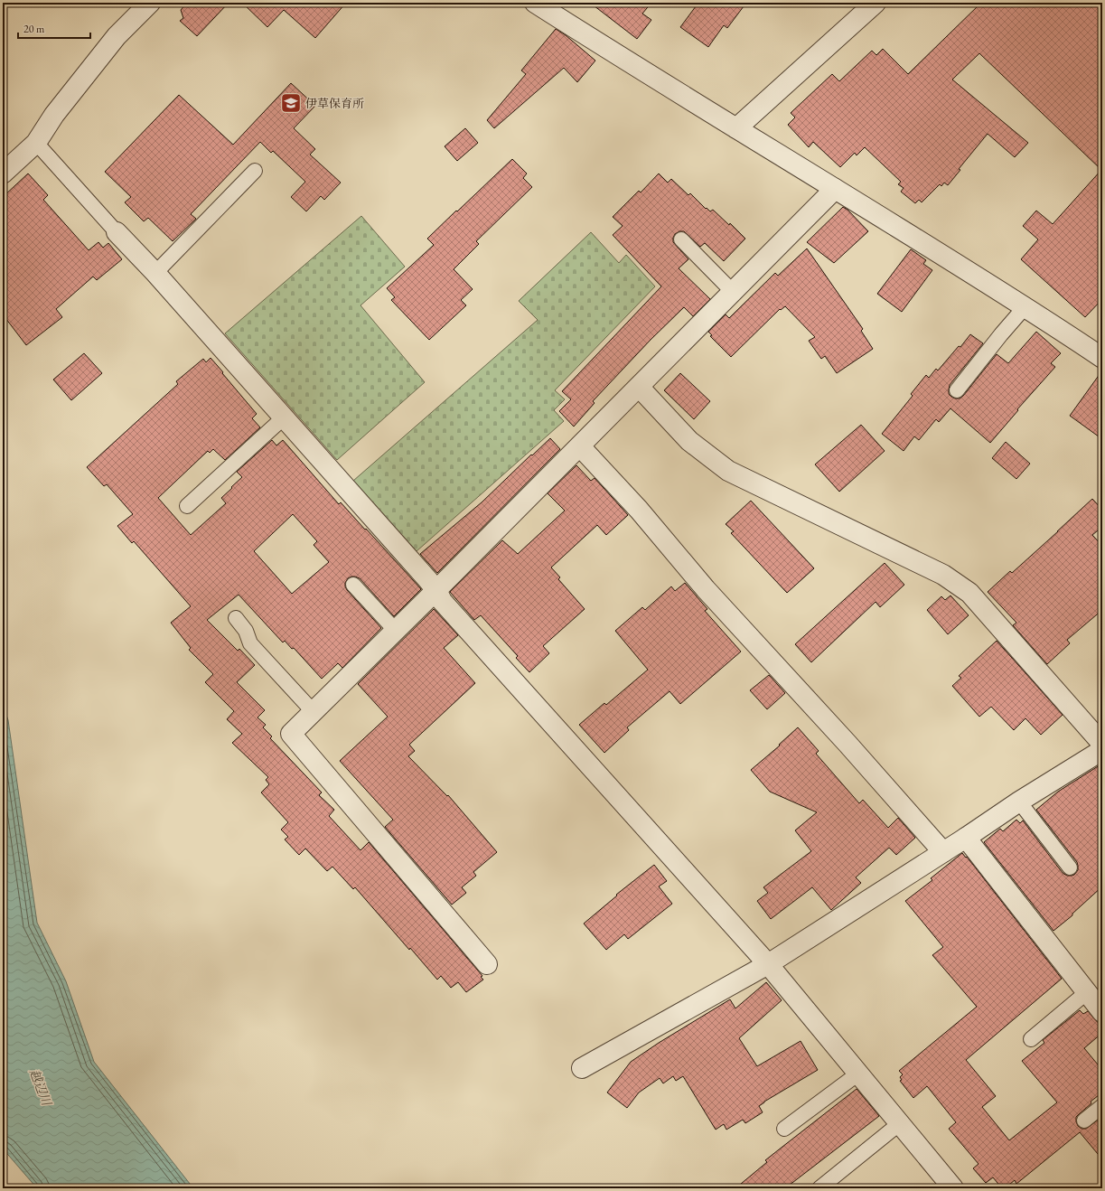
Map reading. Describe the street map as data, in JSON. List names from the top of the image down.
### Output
{
  "water": ["越辺川"],
  "places": {
    "school or university": ["伊草保育所"]
  },
  "scale_bar": "20 m"
}
